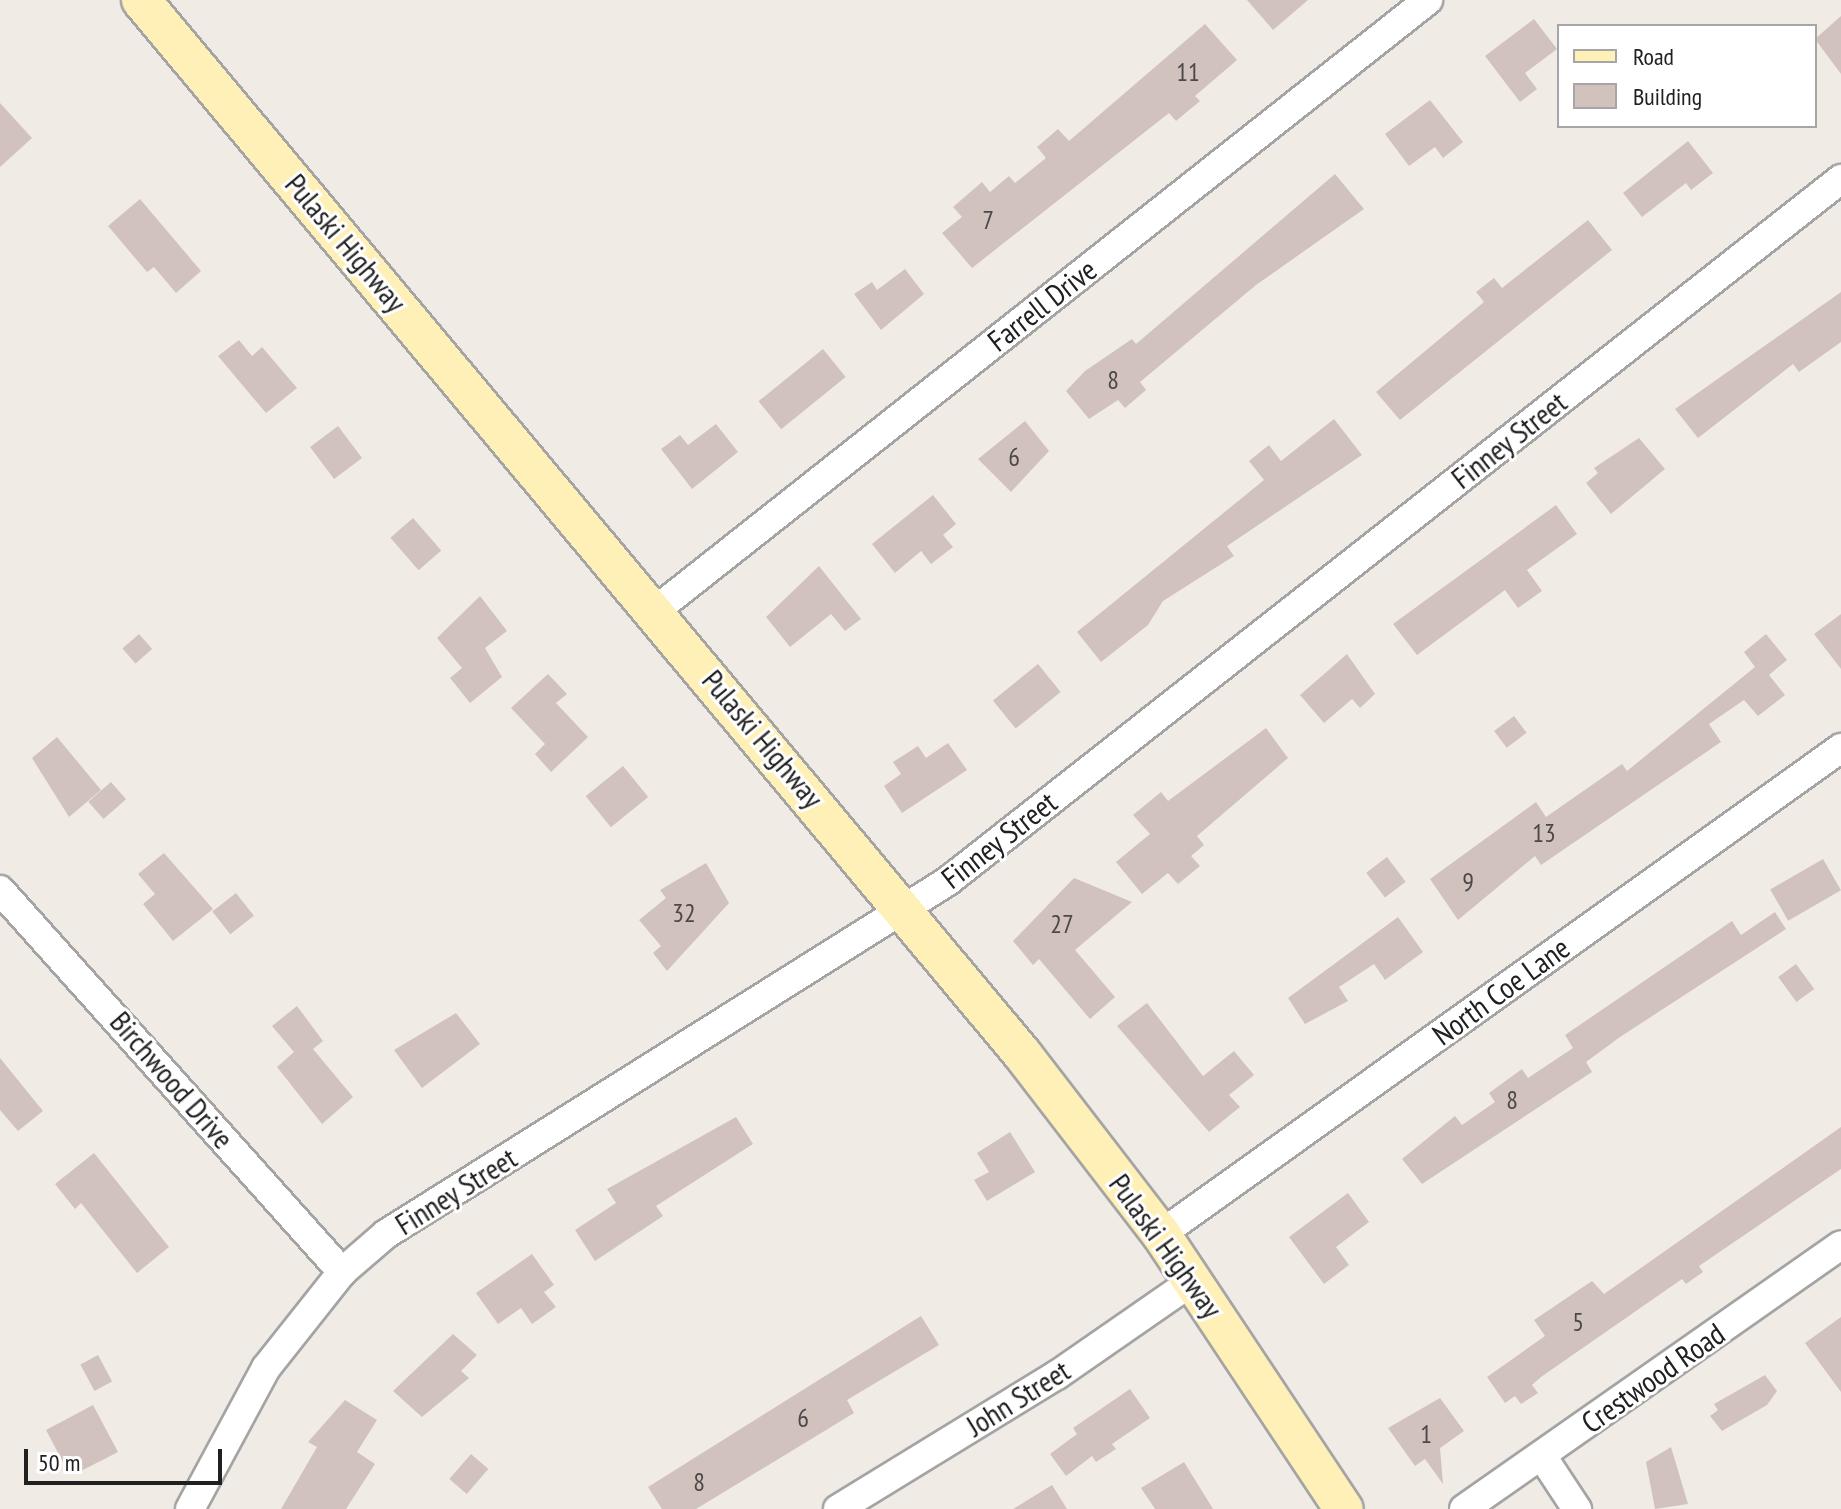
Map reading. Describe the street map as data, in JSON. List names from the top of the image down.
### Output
{
  "streets": {
    "main road": ["Pulaski Highway"],
    "street": [
      "Farrell Drive",
      "Finney Street",
      "North Coe Lane",
      "Birchwood Drive",
      "Crestwood Road",
      "John Street"
    ]
  },
  "crossings": [
    ["Pulaski Highway", "Farrell Drive"],
    ["Pulaski Highway", "Finney Street"],
    ["Pulaski Highway", "North Coe Lane"],
    ["Pulaski Highway", "John Street"],
    ["Finney Street", "Birchwood Drive"]
  ],
  "house_numbers": [
    "11",
    "7",
    "8",
    "6",
    "13",
    "9",
    "32",
    "27",
    "8",
    "5",
    "6",
    "1",
    "8"
  ],
  "legend": ["Road", "Building"],
  "scale_bar": "50 m"
}
